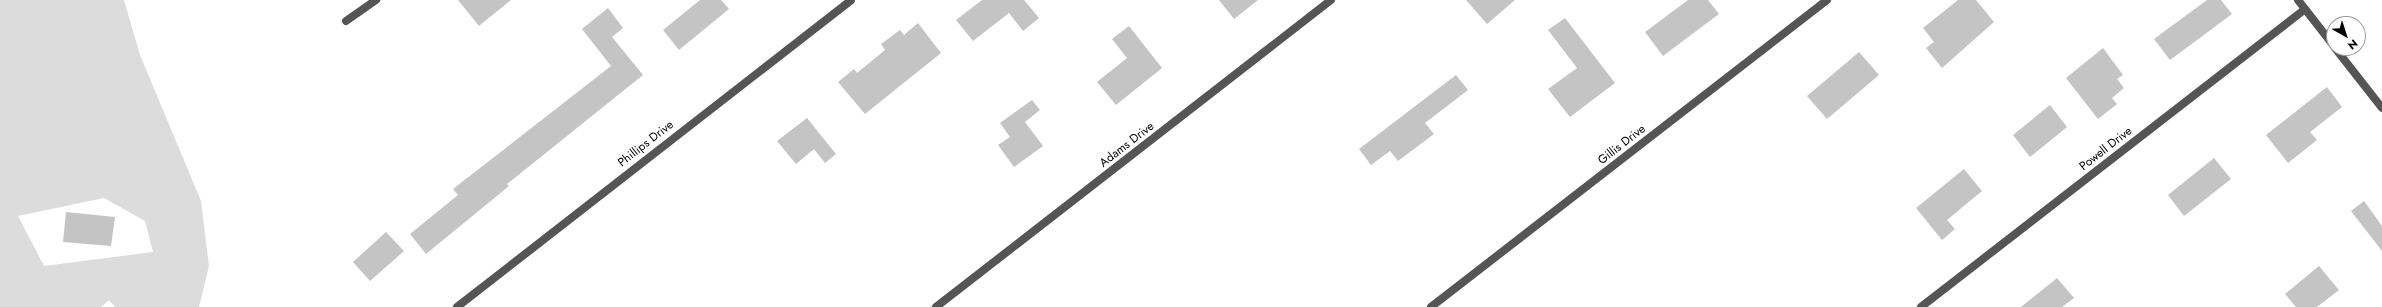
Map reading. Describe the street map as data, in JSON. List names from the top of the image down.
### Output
{
  "streets": {
    "street": [
      "Phillips Drive",
      "Adams Drive",
      "Gillis Drive",
      "Powell Drive"
    ]
  },
  "north": "bottom right"
}
